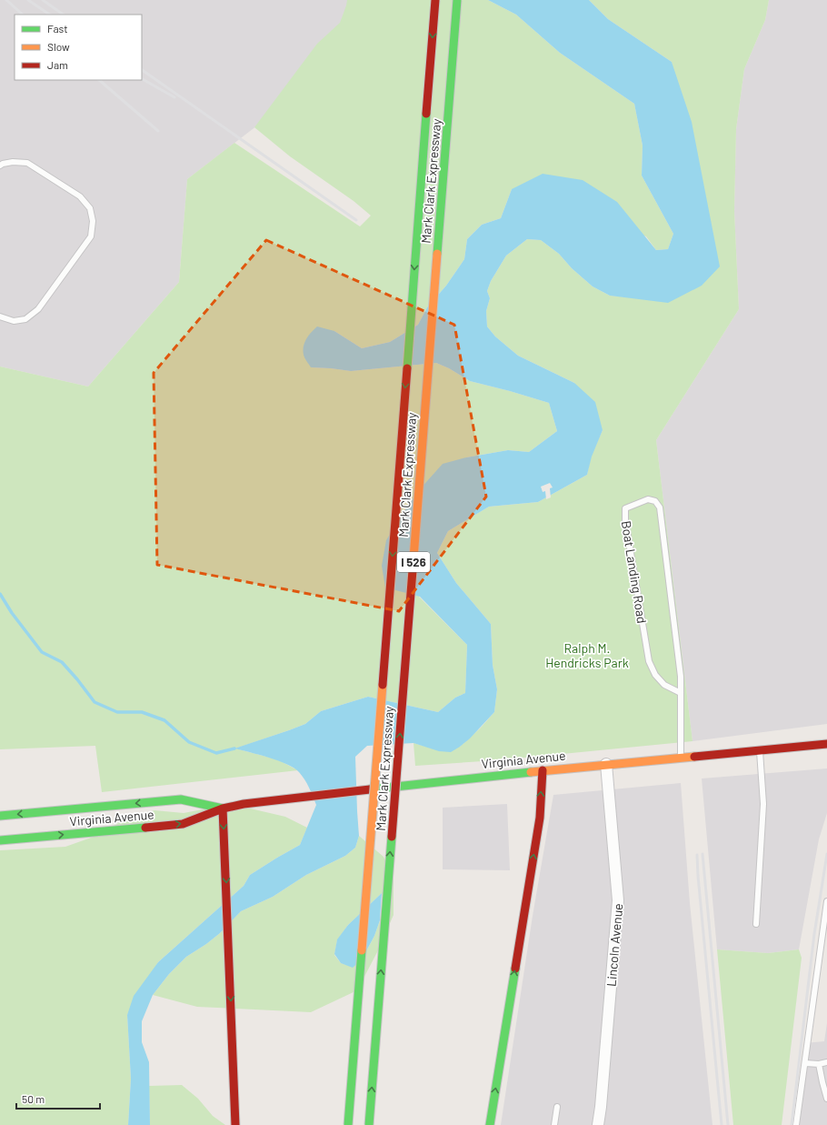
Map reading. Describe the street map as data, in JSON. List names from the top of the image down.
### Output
{
  "streets": {
    "main road": ["Mark Clark Expressway", "I 526", "Virginia Avenue"],
    "street": ["Lincoln Avenue"],
    "lane": ["Boat Landing Road"]
  },
  "crossings": [
    ["Boat Landing Road", "Virginia Avenue"],
    ["Virginia Avenue", "Lincoln Avenue"]
  ],
  "parks": ["Ralph M. Hendricks Park"],
  "legend": ["Fast", "Slow", "Jam"],
  "scale_bar": "50 m"
}
